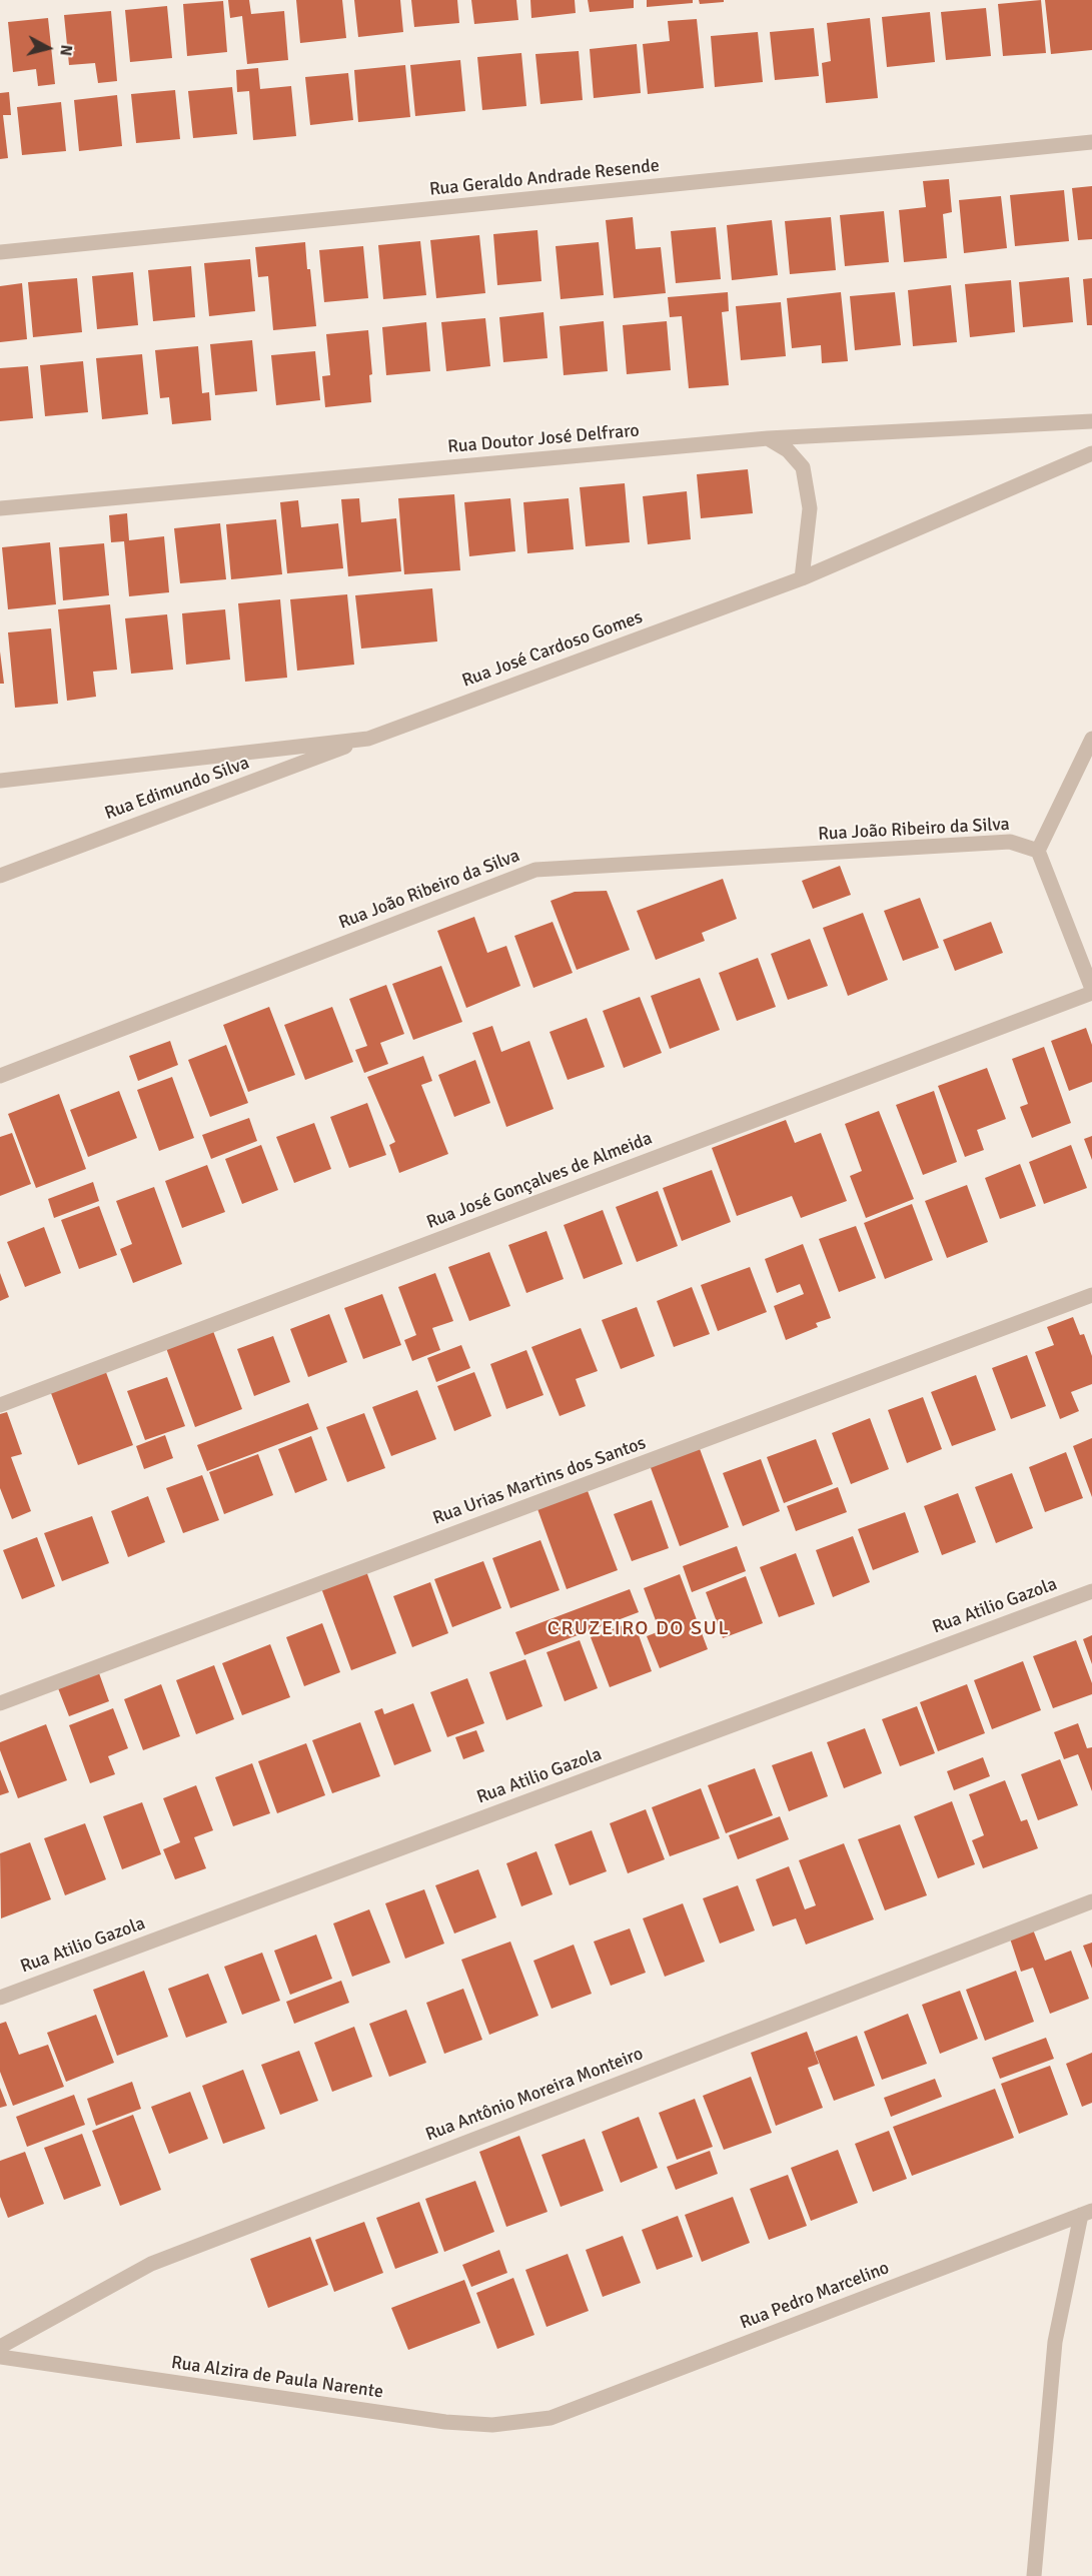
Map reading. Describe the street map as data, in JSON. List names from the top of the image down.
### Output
{
  "streets": {
    "street": [
      "Rua Geraldo Andrade Resende",
      "Rua Doutor José Delfraro",
      "Rua José Cardoso Gomes",
      "Rua Edimundo Silva",
      "Rua João Ribeiro da Silva",
      "Rua José Gonçalves de Almeida",
      "Rua Urias Martins dos Santos",
      "Rua Atilio Gazola",
      "Rua Antônio Moreira Monteiro",
      "Rua Pedro Marcelino",
      "Rua Alzira de Paula Narente"
    ]
  },
  "crossings": [
    ["Rua José Cardoso Gomes", "Rua Edimundo Silva"],
    ["Rua Pedro Marcelino", "Rua Alzira de Paula Narente"]
  ],
  "districts": ["CRUZEIRO DO SUL"],
  "north": "right"
}
